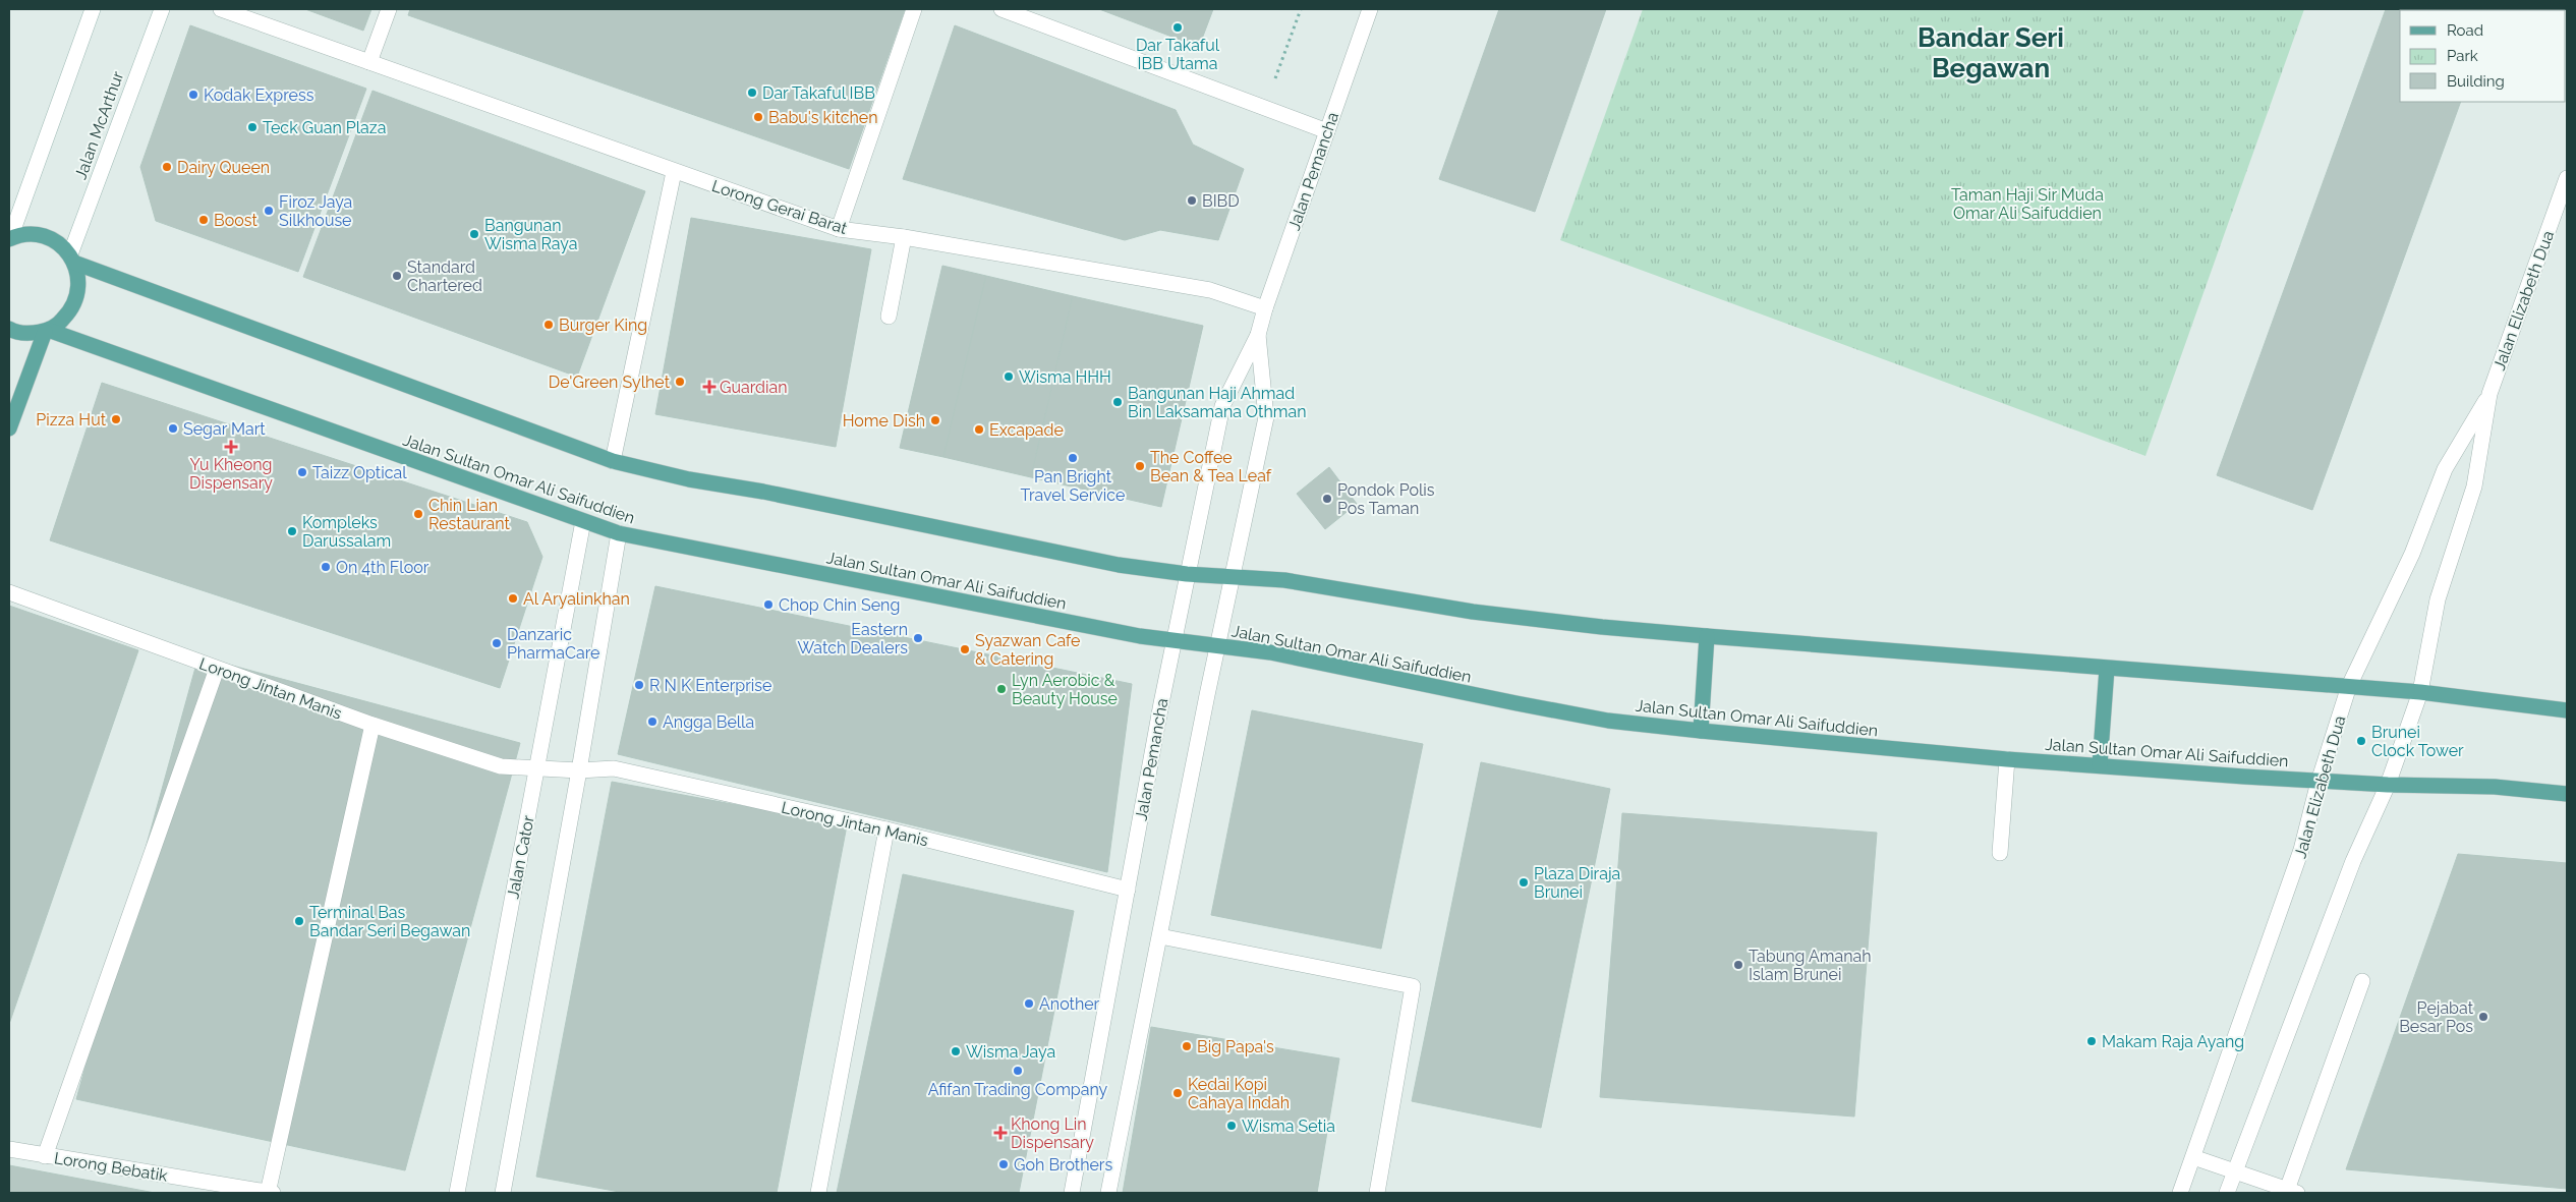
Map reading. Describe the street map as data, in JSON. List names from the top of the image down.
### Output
{
  "streets": {
    "main road": ["Jalan Sultan Omar Ali Saifuddien"],
    "street": [
      "Jalan McArthur",
      "Jalan Pemancha",
      "Lorong Gerai Barat",
      "Jalan Elizabeth Dua",
      "Lorong Jintan Manis",
      "Jalan Cator",
      "Lorong Bebatik"
    ]
  },
  "crossings": [
    ["Jalan Pemancha", "Lorong Gerai Barat"],
    ["Jalan Pemancha", "Jalan Sultan Omar Ali Saifuddien"],
    ["Jalan Pemancha", "Lorong Jintan Manis"],
    ["Jalan Elizabeth Dua", "Jalan Sultan Omar Ali Saifuddien"],
    ["Jalan Sultan Omar Ali Saifuddien", "Jalan Cator"],
    ["Lorong Jintan Manis", "Jalan Cator"]
  ],
  "districts": ["Bandar Seri Begawan"],
  "parks": ["Taman Haji Sir Muda Omar Ali Saifuddien"],
  "places": {
    "other": [
      "Dar Takaful IBB Utama",
      "Dar Takaful IBB",
      "Kodak Express",
      "Babu's kitchen",
      "Teck Guan Plaza",
      "Dairy Queen",
      "BIBD",
      "Firoz Jaya Silkhouse",
      "Boost",
      "Bangunan Wisma Raya",
      "Standard Chartered",
      "Burger King",
      "Wisma HHH",
      "De'Green Sylhet",
      "Bangunan Haji Ahmad Bin Laksamana Othman",
      "Pizza Hut",
      "Home Dish",
      "Segar Mart",
      "Excapade",
      "Pan Bright Travel Service",
      "The Coffee Bean & Tea Leaf",
      "Taizz Optical",
      "Pondok Polis Pos Taman",
      "Chin Lian Restaurant",
      "Kompleks Darussalam",
      "On 4th Floor",
      "Al Aryalinkhan",
      "Chop Chin Seng",
      "Eastern Watch Dealers",
      "Danzaric PharmaCare",
      "Syazwan Cafe & Catering",
      "R N K Enterprise",
      "Lyn Aerobic & Beauty House",
      "Angga Bella",
      "Brunei Clock Tower",
      "Plaza Diraja Brunei",
      "Terminal Bas Bandar Seri Begawan",
      "Tabung Amanah Islam Brunei",
      "Another",
      "Pejabat Besar Pos",
      "Makam Raja Ayang",
      "Big Papa's",
      "Wisma Jaya",
      "Afifan Trading Company",
      "Kedai Kopi Cahaya Indah",
      "Wisma Setia",
      "Goh Brothers"
    ],
    "health": ["Guardian", "Yu Kheong Dispensary", "Khong Lin Dispensary"]
  },
  "legend": ["Road", "Park", "Building"]
}
